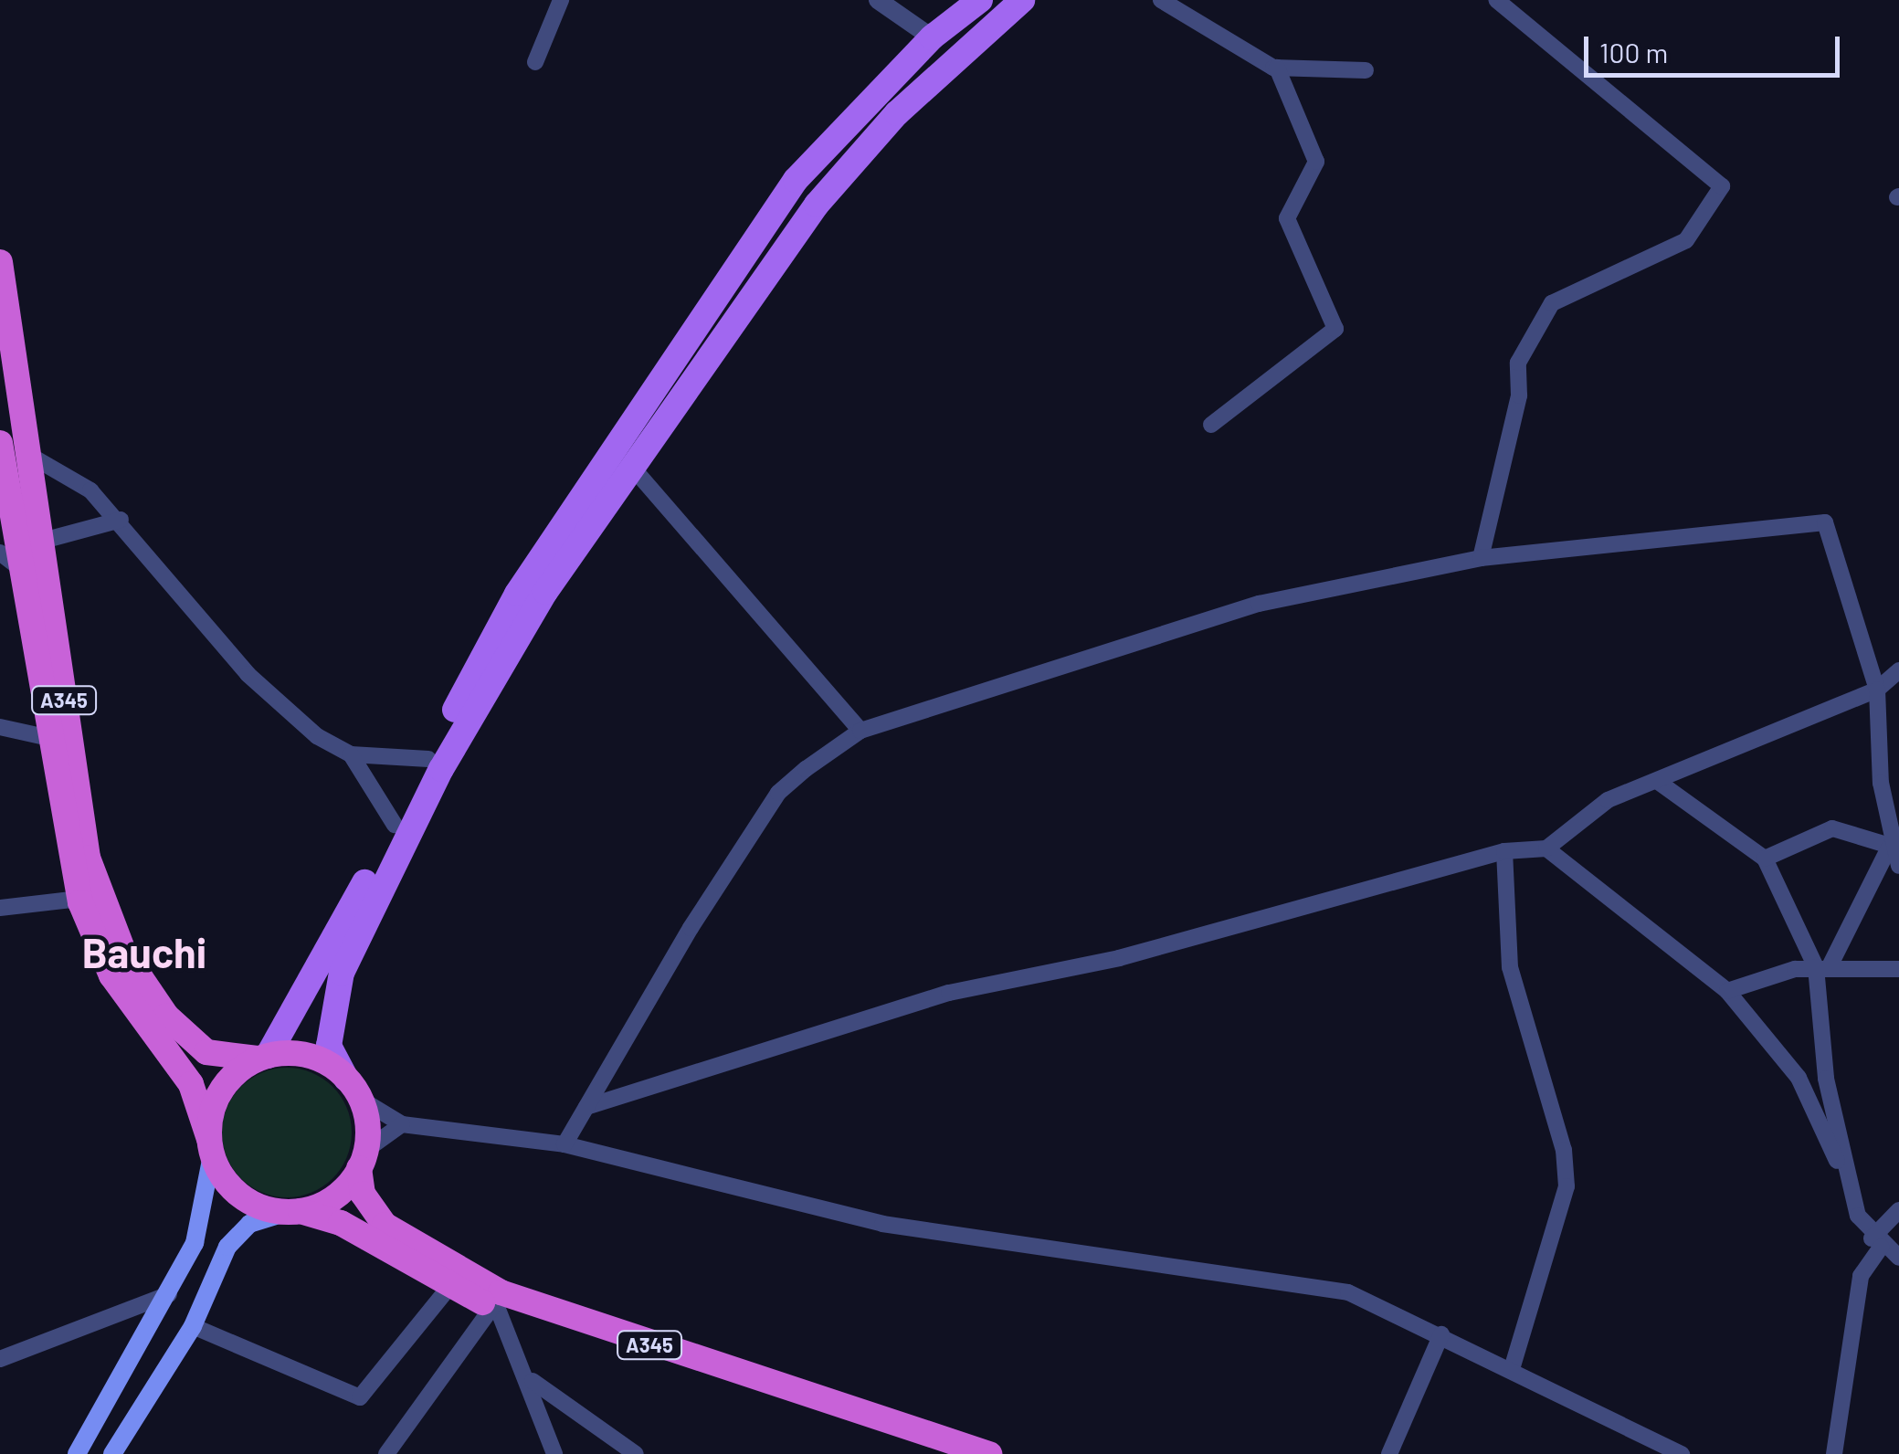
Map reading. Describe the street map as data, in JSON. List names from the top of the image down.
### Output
{
  "streets": {
    "highway": ["A345"]
  },
  "districts": ["Bauchi"],
  "scale_bar": "100 m"
}
